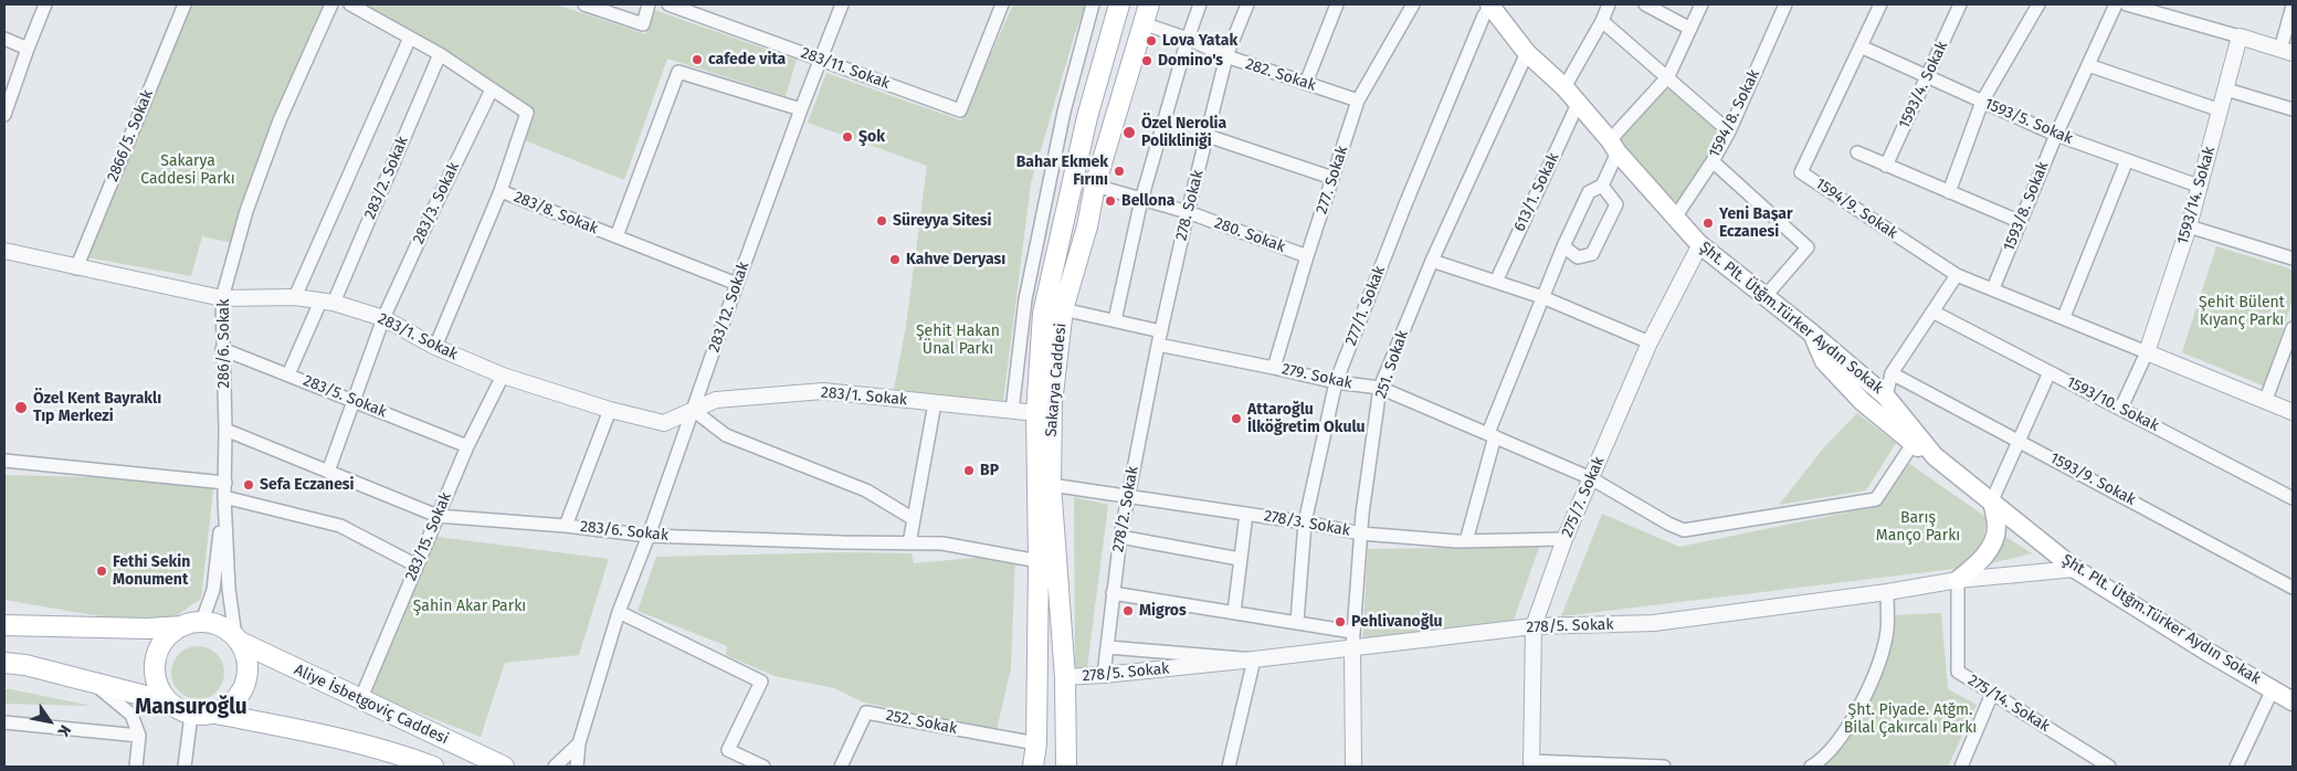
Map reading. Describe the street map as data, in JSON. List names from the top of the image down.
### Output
{
  "streets": {
    "main road": ["Şht. Plt. Ütğm.Türker Aydın Sokak", "Sakarya Caddesi", "Aliye İsbetgoviç Caddesi"],
    "street": [
      "283/11. Sokak",
      "282. Sokak",
      "1593/4. Sokak",
      "1594/8. Sokak",
      "1593/5. Sokak",
      "2866/5. Sokak",
      "283/2. Sokak",
      "277. Sokak",
      "613/1. Sokak",
      "1593/14. Sokak",
      "283/3. Sokak",
      "278. Sokak",
      "1593/8. Sokak",
      "1594/9. Sokak",
      "283/8. Sokak",
      "280. Sokak",
      "277/1. Sokak",
      "283/12. Sokak",
      "283/1. Sokak",
      "286/6. Sokak",
      "251. Sokak",
      "279. Sokak",
      "283/5. Sokak",
      "1593/10. Sokak",
      "1593/9. Sokak",
      "275/7. Sokak",
      "278/2. Sokak",
      "278/3. Sokak",
      "283/6. Sokak",
      "283/15. Sokak",
      "278/5. Sokak",
      "275/14. Sokak",
      "252. Sokak"
    ]
  },
  "crossings": [
    ["283/11. Sokak", "283/12. Sokak"],
    ["282. Sokak", "277. Sokak"],
    ["282. Sokak", "278. Sokak"],
    ["282. Sokak", "Sakarya Caddesi"],
    ["1593/4. Sokak", "1593/5. Sokak"],
    ["1594/8. Sokak", "Şht. Plt. Ütğm.Türker Aydın Sokak"],
    ["1593/5. Sokak", "1593/14. Sokak"],
    ["1593/5. Sokak", "1593/8. Sokak"],
    ["1593/5. Sokak", "1594/9. Sokak"],
    ["2866/5. Sokak", "283/1. Sokak"],
    ["283/2. Sokak", "283/1. Sokak"],
    ["283/2. Sokak", "283/5. Sokak"],
    ["277. Sokak", "280. Sokak"],
    ["277. Sokak", "279. Sokak"],
    ["613/1. Sokak", "Şht. Plt. Ütğm.Türker Aydın Sokak"],
    ["283/3. Sokak", "283/1. Sokak"],
    ["283/3. Sokak", "283/5. Sokak"],
    ["283/3. Sokak", "283/6. Sokak"],
    ["278. Sokak", "280. Sokak"],
    ["278. Sokak", "279. Sokak"],
    ["278. Sokak", "278/2. Sokak"],
    ["283/8. Sokak", "283/12. Sokak"],
    ["283/8. Sokak", "283/1. Sokak"],
    ["280. Sokak", "Sakarya Caddesi"],
    ["277/1. Sokak", "Şht. Plt. Ütğm.Türker Aydın Sokak"],
    ["277/1. Sokak", "279. Sokak"],
    ["277/1. Sokak", "278/3. Sokak"],
    ["283/12. Sokak", "283/1. Sokak"],
    ["283/12. Sokak", "283/6. Sokak"],
    ["Şht. Plt. Ütğm.Türker Aydın Sokak", "251. Sokak"],
    ["Şht. Plt. Ütğm.Türker Aydın Sokak", "275/7. Sokak"],
    ["Şht. Plt. Ütğm.Türker Aydın Sokak", "278/5. Sokak"],
    ["283/1. Sokak", "286/6. Sokak"],
    ["283/1. Sokak", "Sakarya Caddesi"],
    ["283/1. Sokak", "283/15. Sokak"],
    ["286/6. Sokak", "283/5. Sokak"],
    ["286/6. Sokak", "283/6. Sokak"],
    ["286/6. Sokak", "Aliye İsbetgoviç Caddesi"],
    ["251. Sokak", "279. Sokak"],
    ["251. Sokak", "278/3. Sokak"],
    ["251. Sokak", "278/5. Sokak"],
    ["279. Sokak", "Sakarya Caddesi"],
    ["279. Sokak", "275/7. Sokak"],
    ["279. Sokak", "278/2. Sokak"],
    ["Sakarya Caddesi", "278/3. Sokak"],
    ["Sakarya Caddesi", "283/6. Sokak"],
    ["Sakarya Caddesi", "278/5. Sokak"],
    ["Sakarya Caddesi", "252. Sokak"],
    ["283/5. Sokak", "283/15. Sokak"],
    ["275/7. Sokak", "278/3. Sokak"],
    ["275/7. Sokak", "278/5. Sokak"],
    ["278/2. Sokak", "278/3. Sokak"],
    ["278/2. Sokak", "278/5. Sokak"],
    ["283/6. Sokak", "283/15. Sokak"],
    ["283/15. Sokak", "Aliye İsbetgoviç Caddesi"],
    ["278/5. Sokak", "275/14. Sokak"]
  ],
  "districts": ["Mansuroğlu"],
  "parks": [
    "Sakarya Caddesi Parkı",
    "Şehit Bülent Kıyanç Parkı",
    "Şehit Hakan Ünal Parkı",
    "Barış Manço Parkı",
    "Şahin Akar Parkı",
    "Şht. Piyade. Atğm. Bilal Çakırcalı Parkı"
  ],
  "places": [
    "Lova Yatak",
    "cafede vita",
    "Domino's",
    "Özel Nerolia Polikliniği",
    "Şok",
    "Bahar Ekmek Fırını",
    "Bellona",
    "Süreyya Sitesi",
    "Yeni Başar Eczanesi",
    "Kahve Deryası",
    "Özel Kent Bayraklı Tıp Merkezi",
    "Attaroğlu İlköğretim Okulu",
    "BP",
    "Sefa Eczanesi",
    "Fethi Sekin Monument",
    "Migros",
    "Pehlivanoğlu"
  ],
  "north": "bottom right"
}
